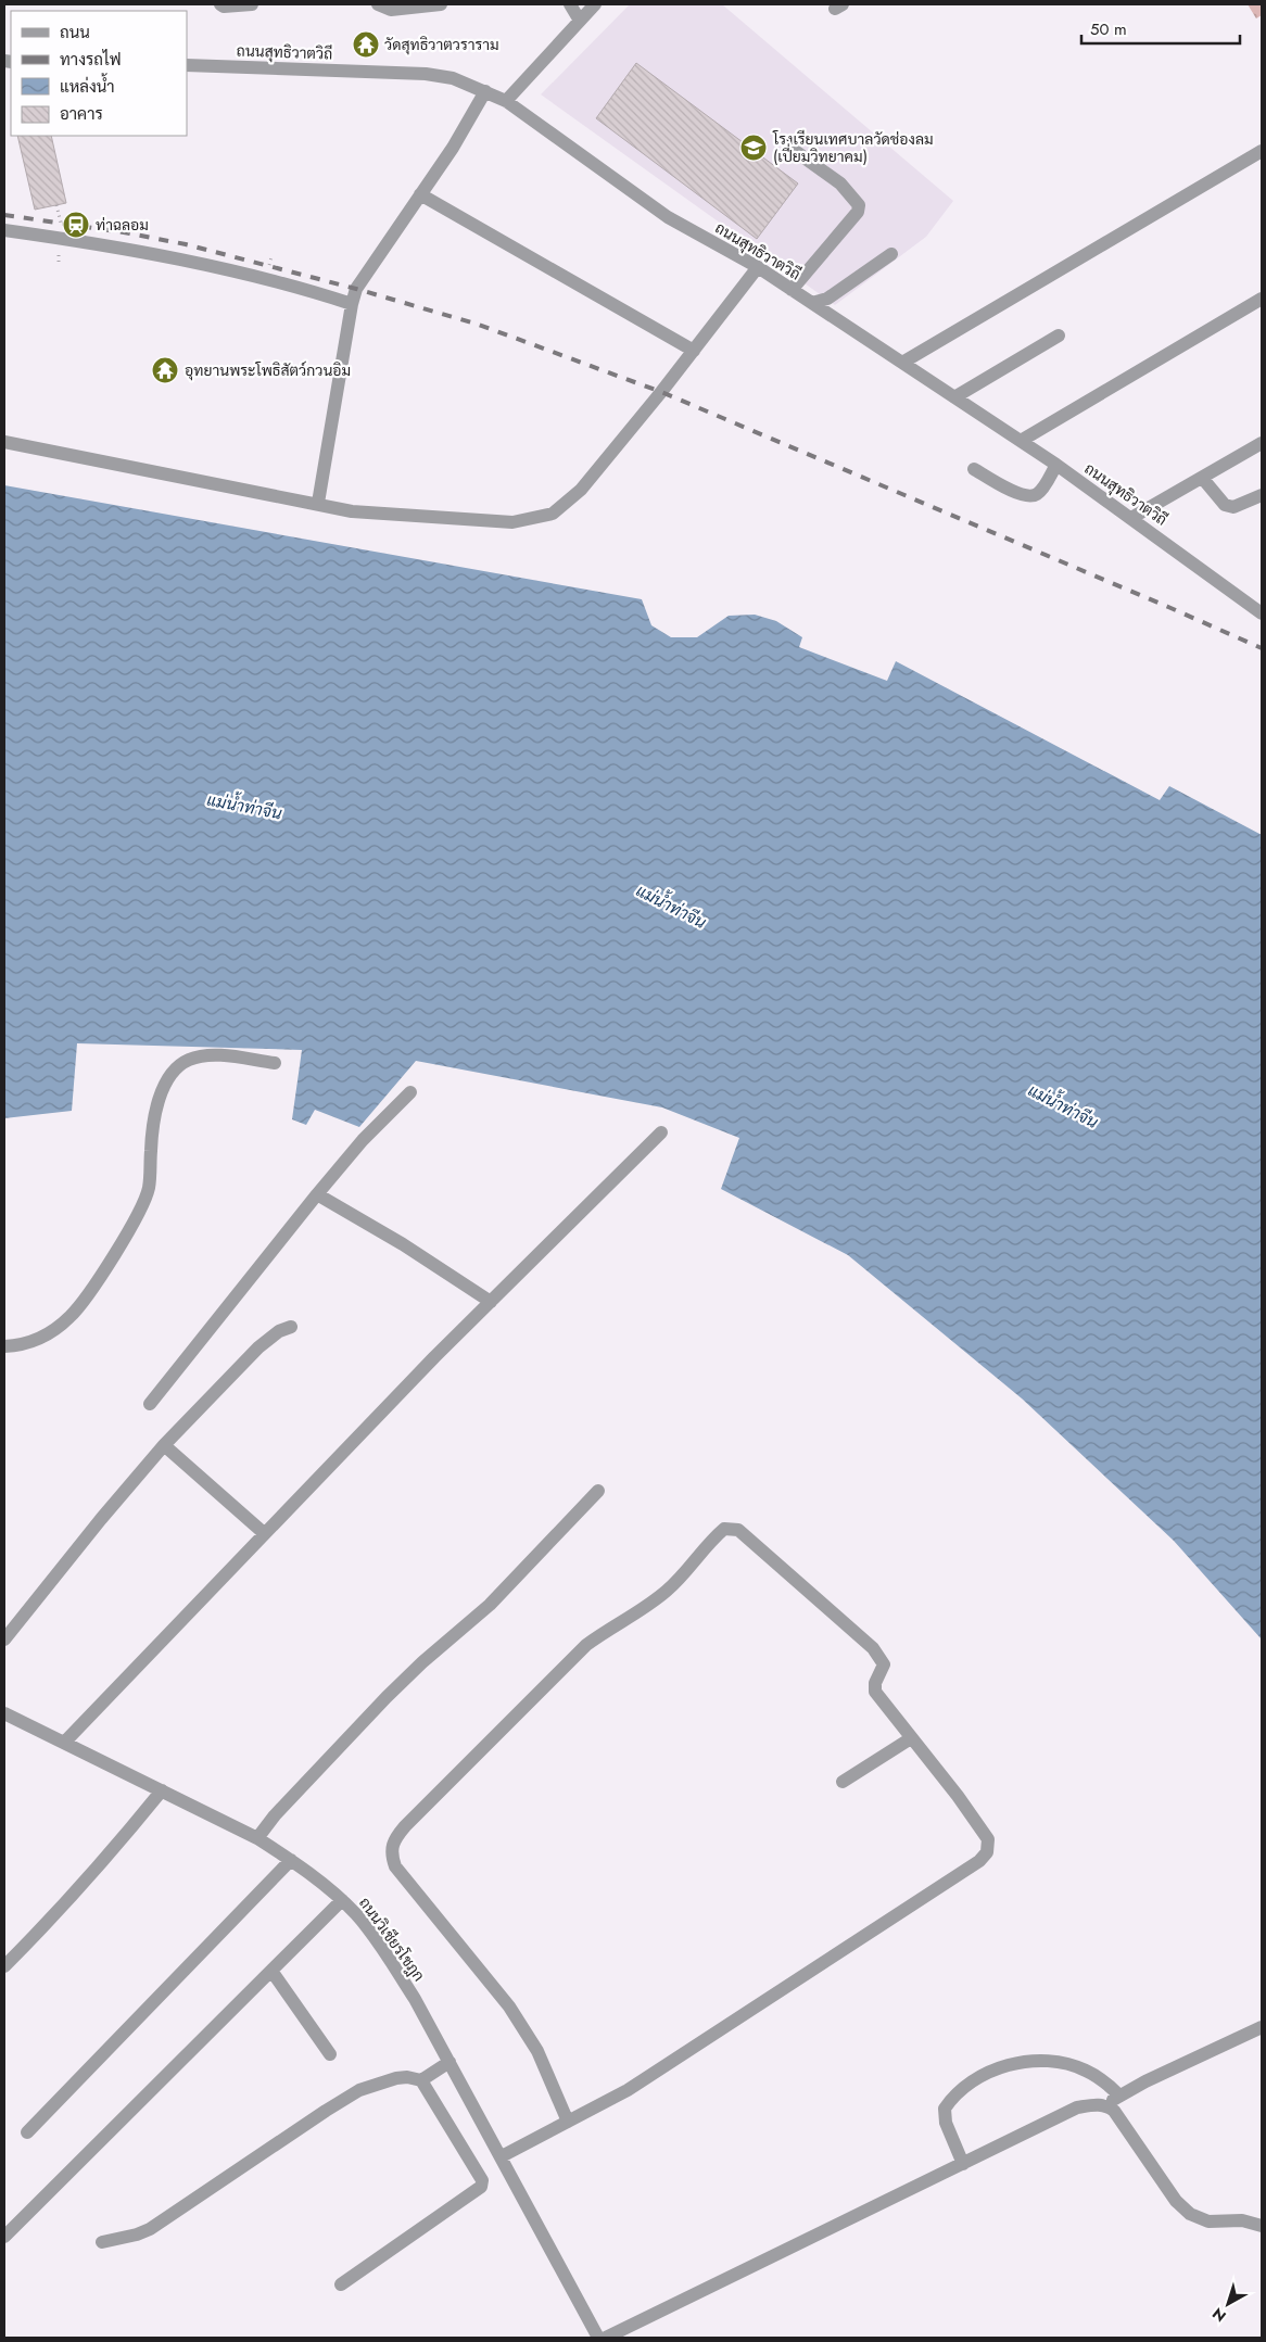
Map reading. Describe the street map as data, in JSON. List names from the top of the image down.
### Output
{
  "streets": {
    "street": ["ถนนสุทธิวาตวิถี", "ถนนวิเชียรโชฎก"]
  },
  "water": ["แม่น้ำท่าจีน"],
  "places": {
    "temple": ["วัดสุทธิวาตวราราม", "อุทยานพระโพธิสัตว์กวนอิม"],
    "school or university": ["โรงเรียนเทศบาลวัดช่องลม (เปี่ยมวิทยาคม)"],
    "station": ["ท่าฉลอม"]
  },
  "legend": [
    "ถนน",
    "ทางรถไฟ",
    "แหล่งน้ำ",
    "อาคาร"
  ],
  "scale_bar": "50 m",
  "north": "bottom left"
}
